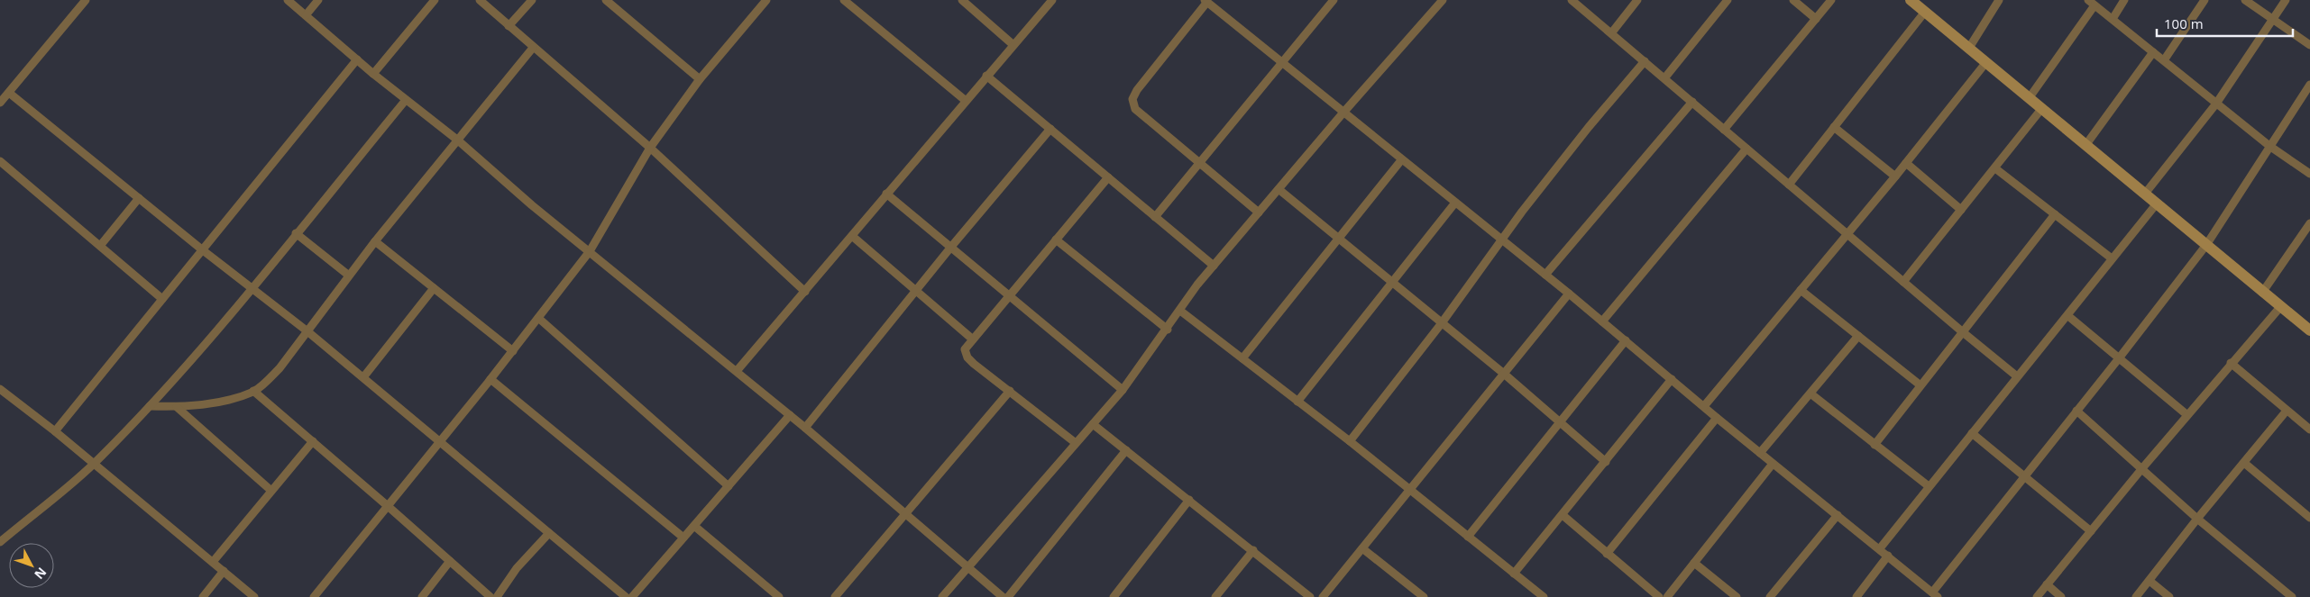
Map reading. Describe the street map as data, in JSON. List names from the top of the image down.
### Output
{
  "scale_bar": "100 m",
  "north": "bottom right"
}
